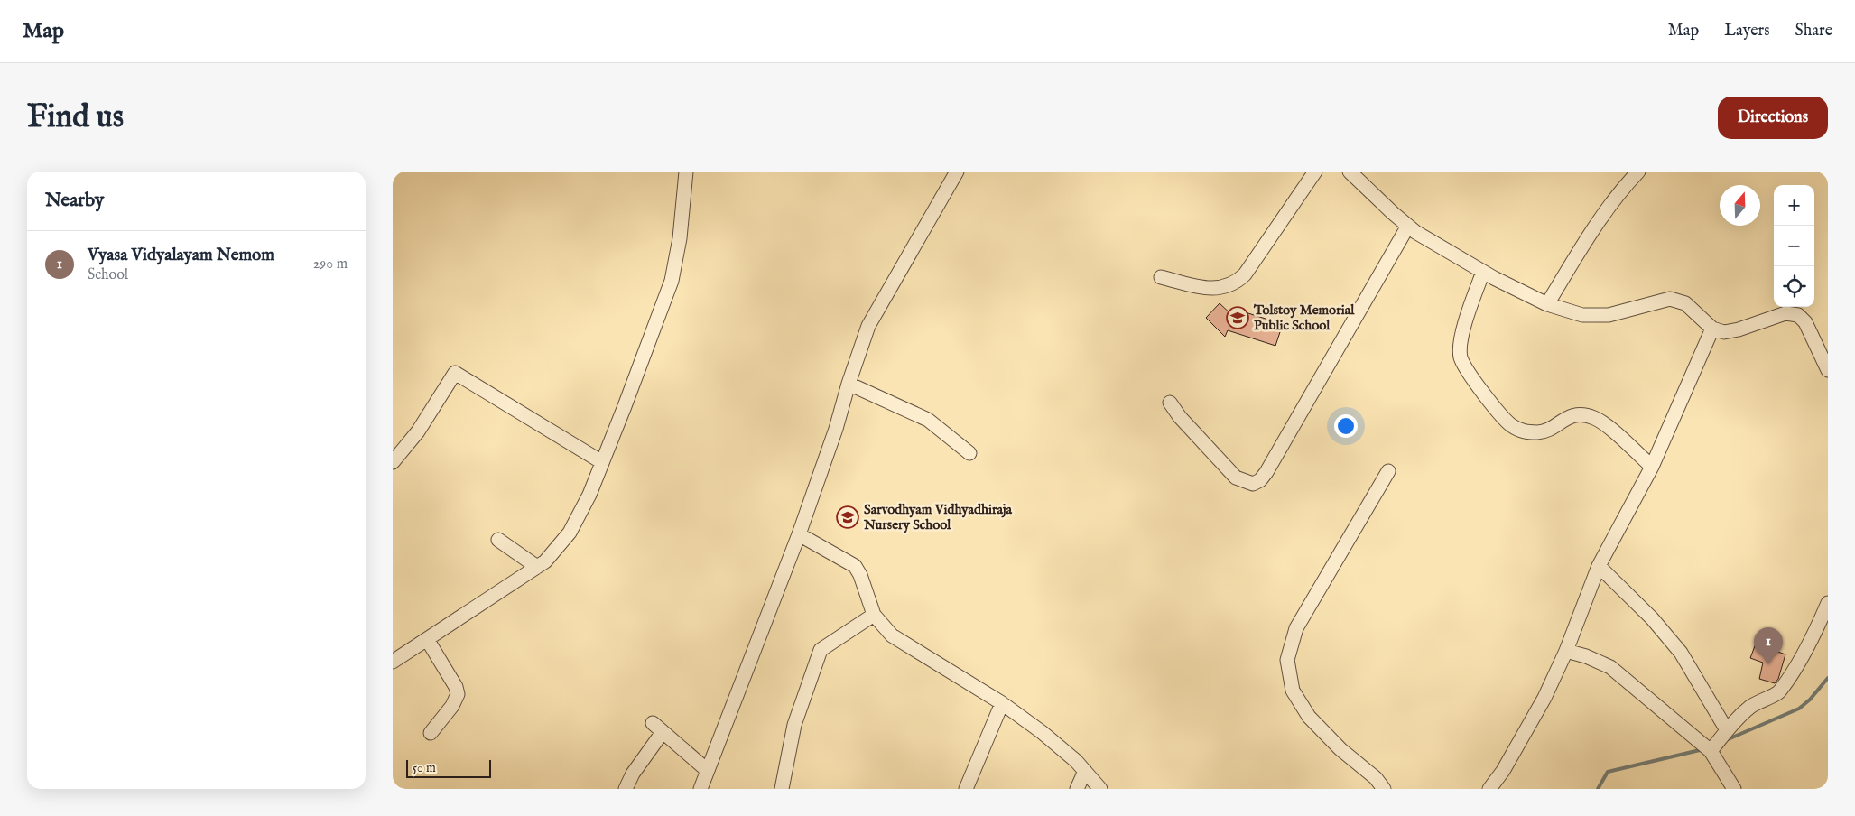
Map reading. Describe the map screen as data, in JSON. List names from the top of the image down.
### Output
{
  "places": {
    "school or university": ["Tolstoy Memorial Public School", "Sarvodhyam Vidhyadhiraja Nursery School"]
  },
  "scale_bar": "50 m",
  "north": "top",
  "page": {
    "header": "Map",
    "nav": ["Map", "Layers", "Share"],
    "buttons": "Directions",
    "title": "Find us",
    "heading": "Nearby",
    "map_buttons": ["+", "−"],
    "list": [
      {
        "mark": "1",
        "name": "Vyasa Vidyalayam Nemom",
        "note": "School",
        "value": "290 m"
      }
    ],
    "pins": "1",
    "scale": "50 m"
  }
}
